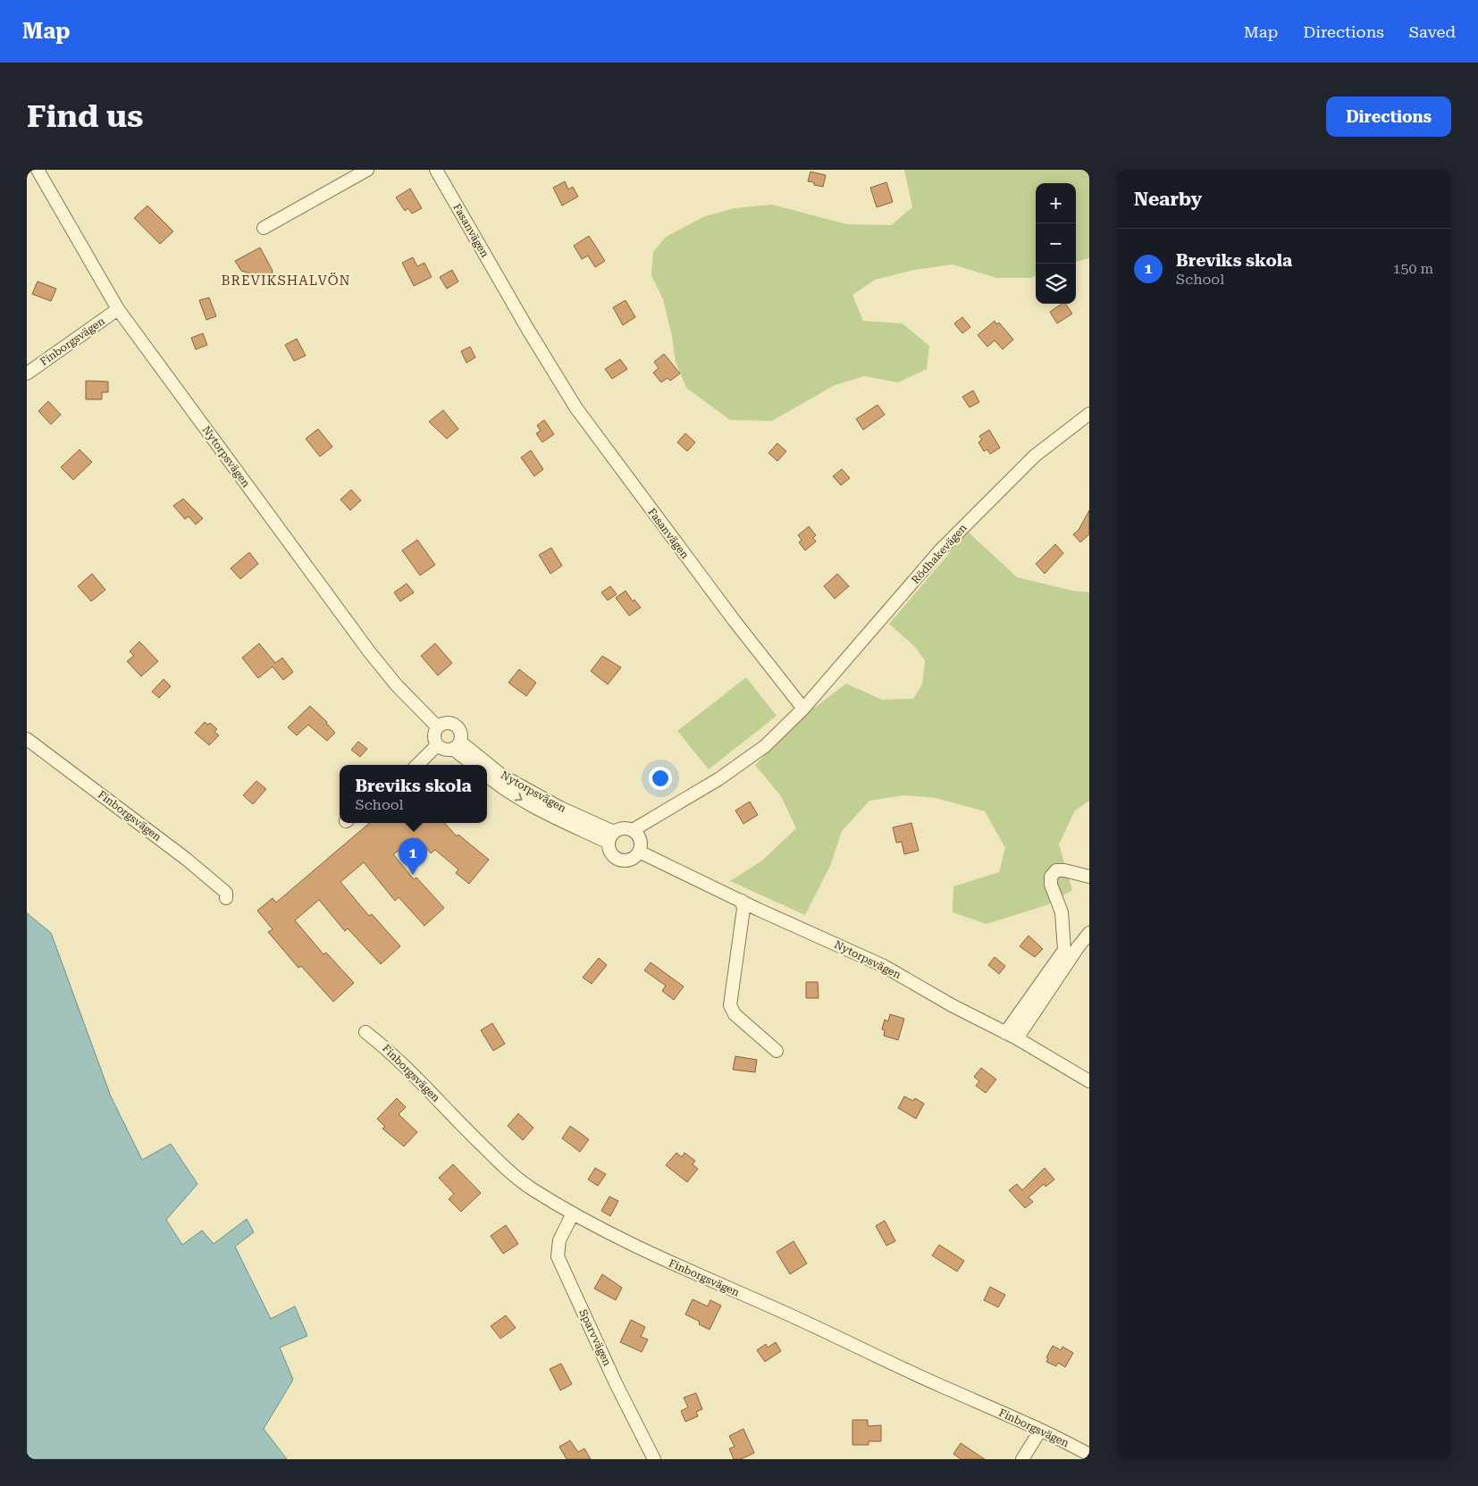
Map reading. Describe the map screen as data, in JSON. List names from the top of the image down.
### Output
{
  "streets": {
    "street": [
      "Fasanvägen",
      "Finborgsvägen",
      "Nytorpsvägen",
      "Rödhakevägen",
      "Sparvvägen"
    ]
  },
  "crossings": [
    ["Fasanvägen", "Rödhakevägen"],
    ["Finborgsvägen", "Nytorpsvägen"],
    ["Finborgsvägen", "Sparvvägen"]
  ],
  "districts": ["BREVIKSHALVÖN"],
  "page": {
    "header": "Map",
    "nav": ["Map", "Directions", "Saved"],
    "buttons": "Directions",
    "title": "Find us",
    "heading": "Nearby",
    "map_buttons": ["+", "−"],
    "list": [
      {
        "mark": "1",
        "name": "Breviks skola",
        "note": "School",
        "value": "150 m"
      }
    ],
    "popup": ["Breviks skola", "School"],
    "pins": "1"
  }
}
